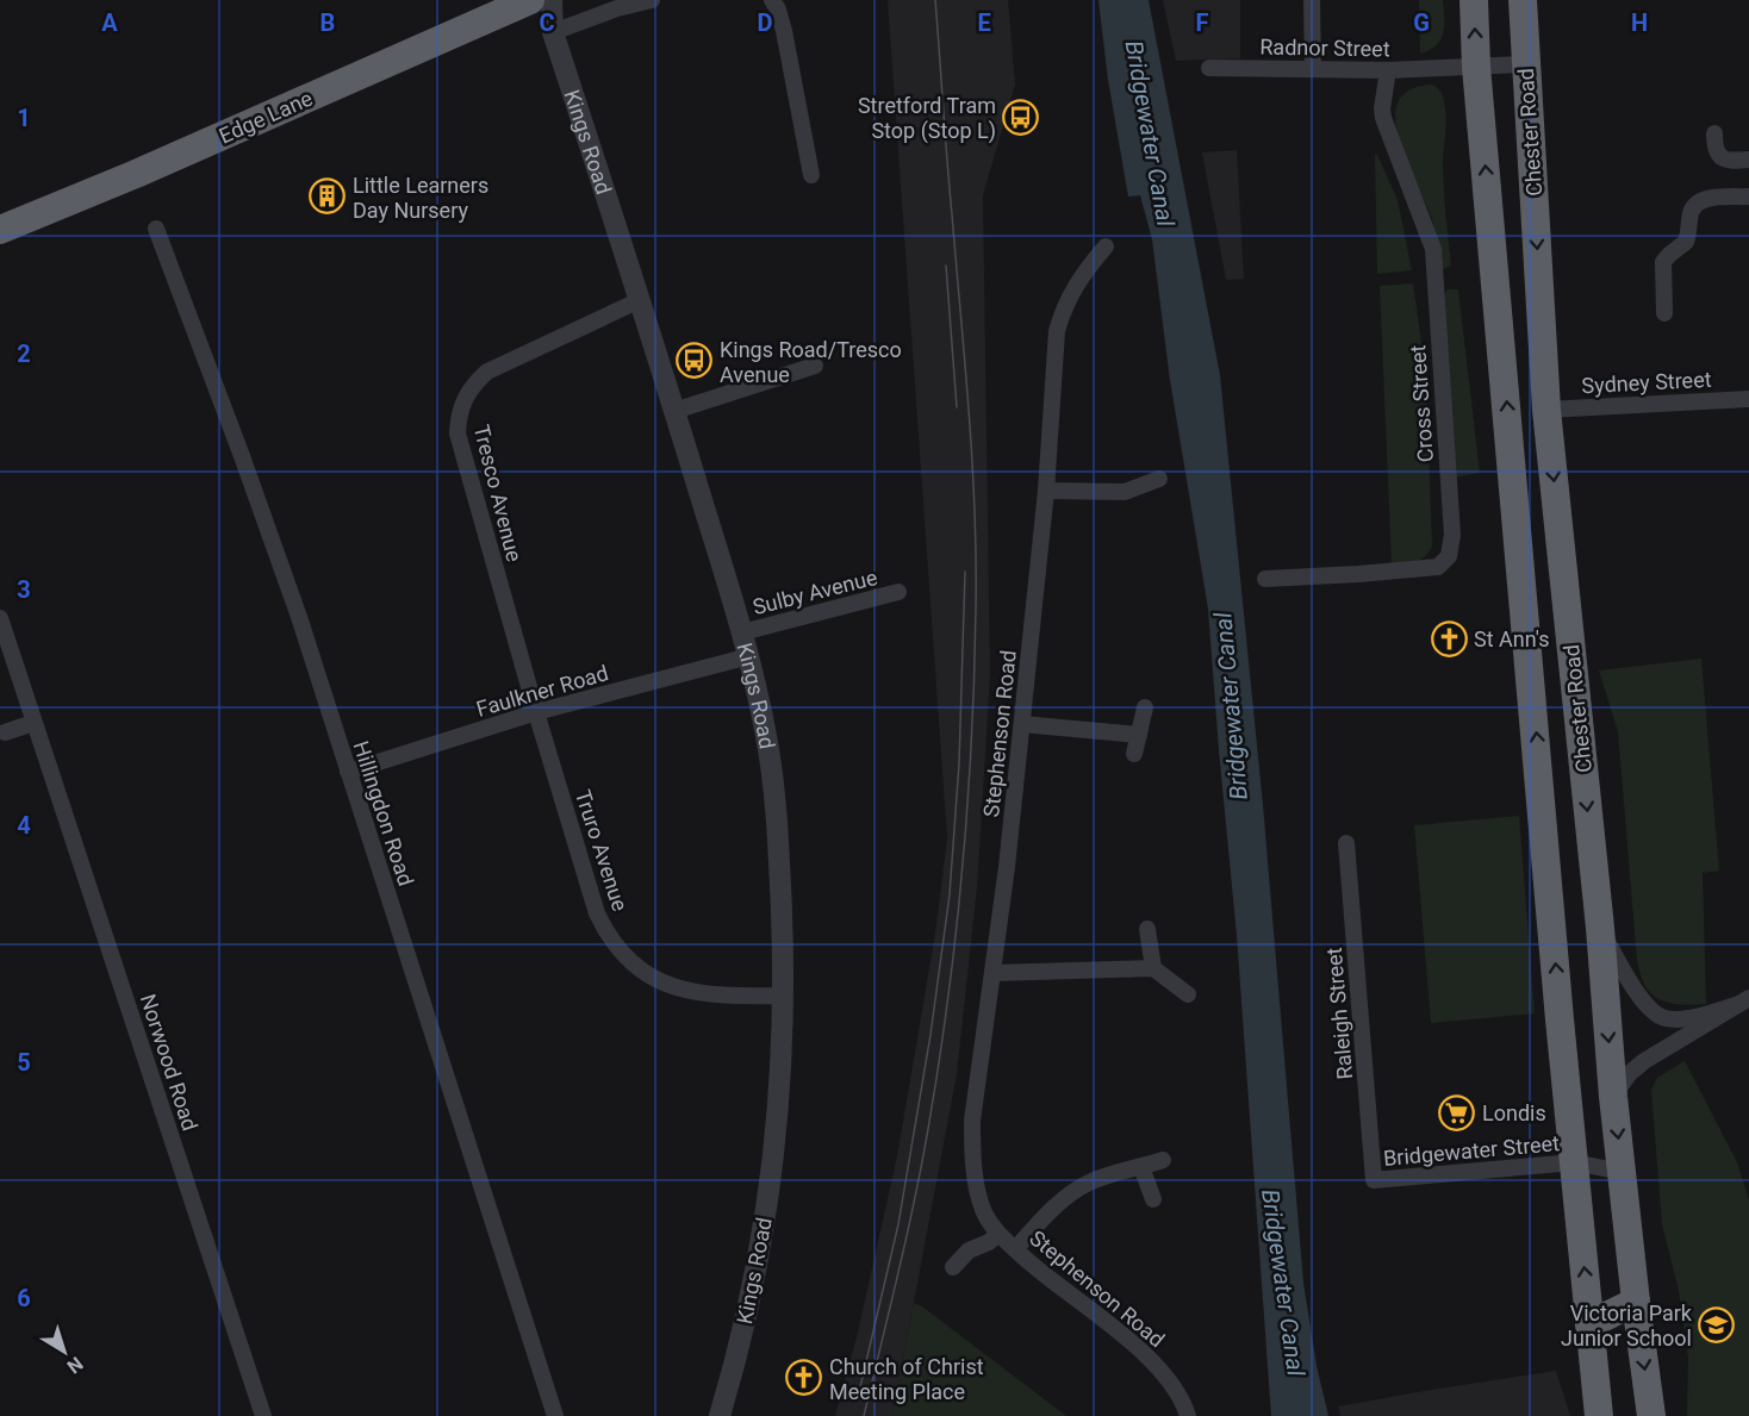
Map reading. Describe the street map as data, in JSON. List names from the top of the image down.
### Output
{
  "streets": {
    "highway": ["Edge Lane", "Chester Road"],
    "street": [
      "Radnor Street",
      "Kings Road",
      "Sydney Street",
      "Cross Street",
      "Tresco Avenue",
      "Sulby Avenue",
      "Faulkner Road",
      "Stephenson Road",
      "Hillingdon Road",
      "Truro Avenue",
      "Raleigh Street",
      "Norwood Road",
      "Bridgewater Street"
    ]
  },
  "crossings": [
    ["Radnor Street", "Chester Road"],
    ["Radnor Street", "Cross Street"],
    ["Chester Road", "Sydney Street"],
    ["Chester Road", "Bridgewater Street"],
    ["Kings Road", "Tresco Avenue"],
    ["Kings Road", "Sulby Avenue"],
    ["Kings Road", "Faulkner Road"],
    ["Kings Road", "Truro Avenue"],
    ["Tresco Avenue", "Faulkner Road"],
    ["Tresco Avenue", "Truro Avenue"],
    ["Faulkner Road", "Hillingdon Road"],
    ["Faulkner Road", "Truro Avenue"],
    ["Raleigh Street", "Bridgewater Street"]
  ],
  "water": ["Bridgewater Canal"],
  "places": {
    "bus stop": ["Stretford Tram Stop (Stop L)", "Kings Road/Tresco Avenue"],
    "building": ["Little Learners Day Nursery"],
    "church": ["St Ann's", "Church of Christ Meeting Place"],
    "supermarket": ["Londis"],
    "school or university": ["Victoria Park Junior School"]
  },
  "north": "bottom right",
  "grid": {
    "columns": [
      "A",
      "B",
      "C",
      "D",
      "E",
      "F",
      "G",
      "H"
    ],
    "rows": [
      "1",
      "2",
      "3",
      "4",
      "5",
      "6"
    ]
  }
}
